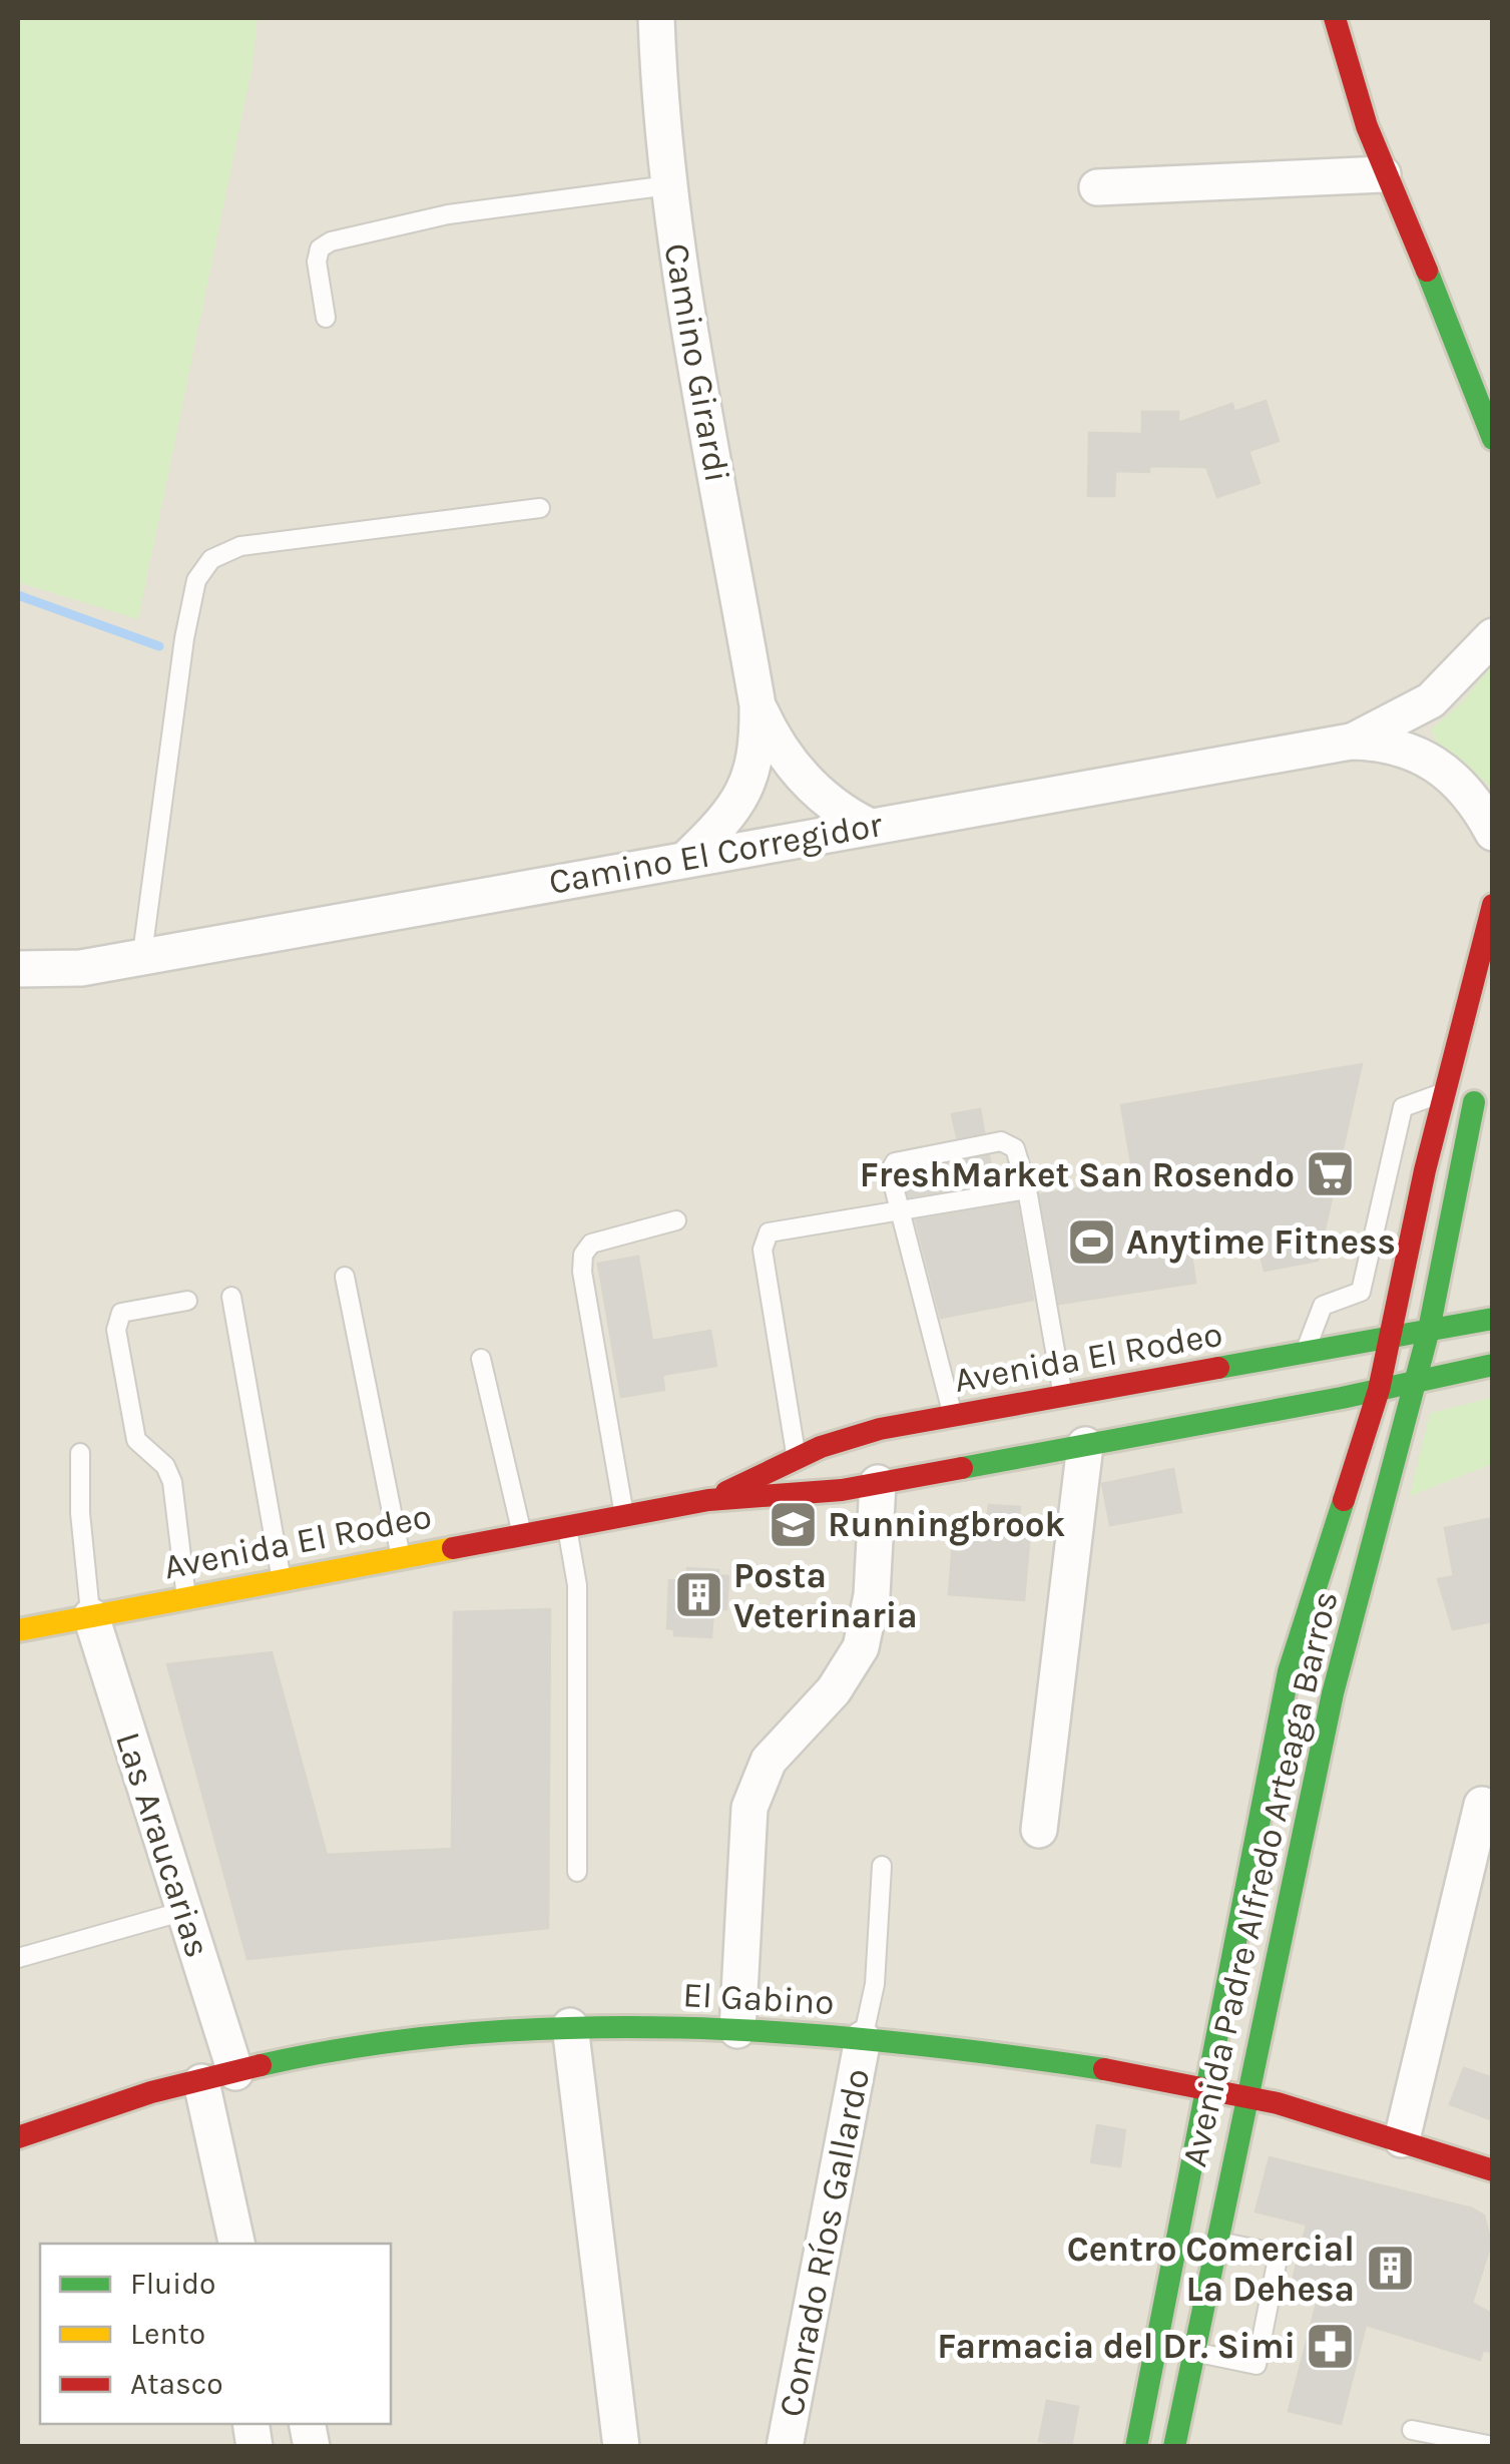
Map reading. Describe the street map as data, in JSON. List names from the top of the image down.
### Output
{
  "streets": {
    "main road": ["Avenida El Rodeo", "Avenida Padre Alfredo Arteaga Barros", "El Gabino"],
    "street": [
      "Camino Girardi",
      "Camino El Corregidor",
      "Las Araucarias",
      "Conrado Ríos Gallardo"
    ]
  },
  "crossings": [
    ["Camino Girardi", "Camino El Corregidor"],
    ["Avenida El Rodeo", "Las Araucarias"],
    ["Avenida El Rodeo", "Avenida Padre Alfredo Arteaga Barros"],
    ["Las Araucarias", "El Gabino"],
    ["Avenida Padre Alfredo Arteaga Barros", "El Gabino"],
    ["El Gabino", "Conrado Ríos Gallardo"]
  ],
  "places": {
    "supermarket": ["FreshMarket San Rosendo"],
    "sports": ["Anytime Fitness"],
    "school or university": ["Runningbrook"],
    "building": ["Posta Veterinaria", "Centro Comercial La Dehesa"],
    "pharmacy": ["Farmacia del Dr. Simi"]
  },
  "legend": ["Fluido", "Lento", "Atasco"]
}
